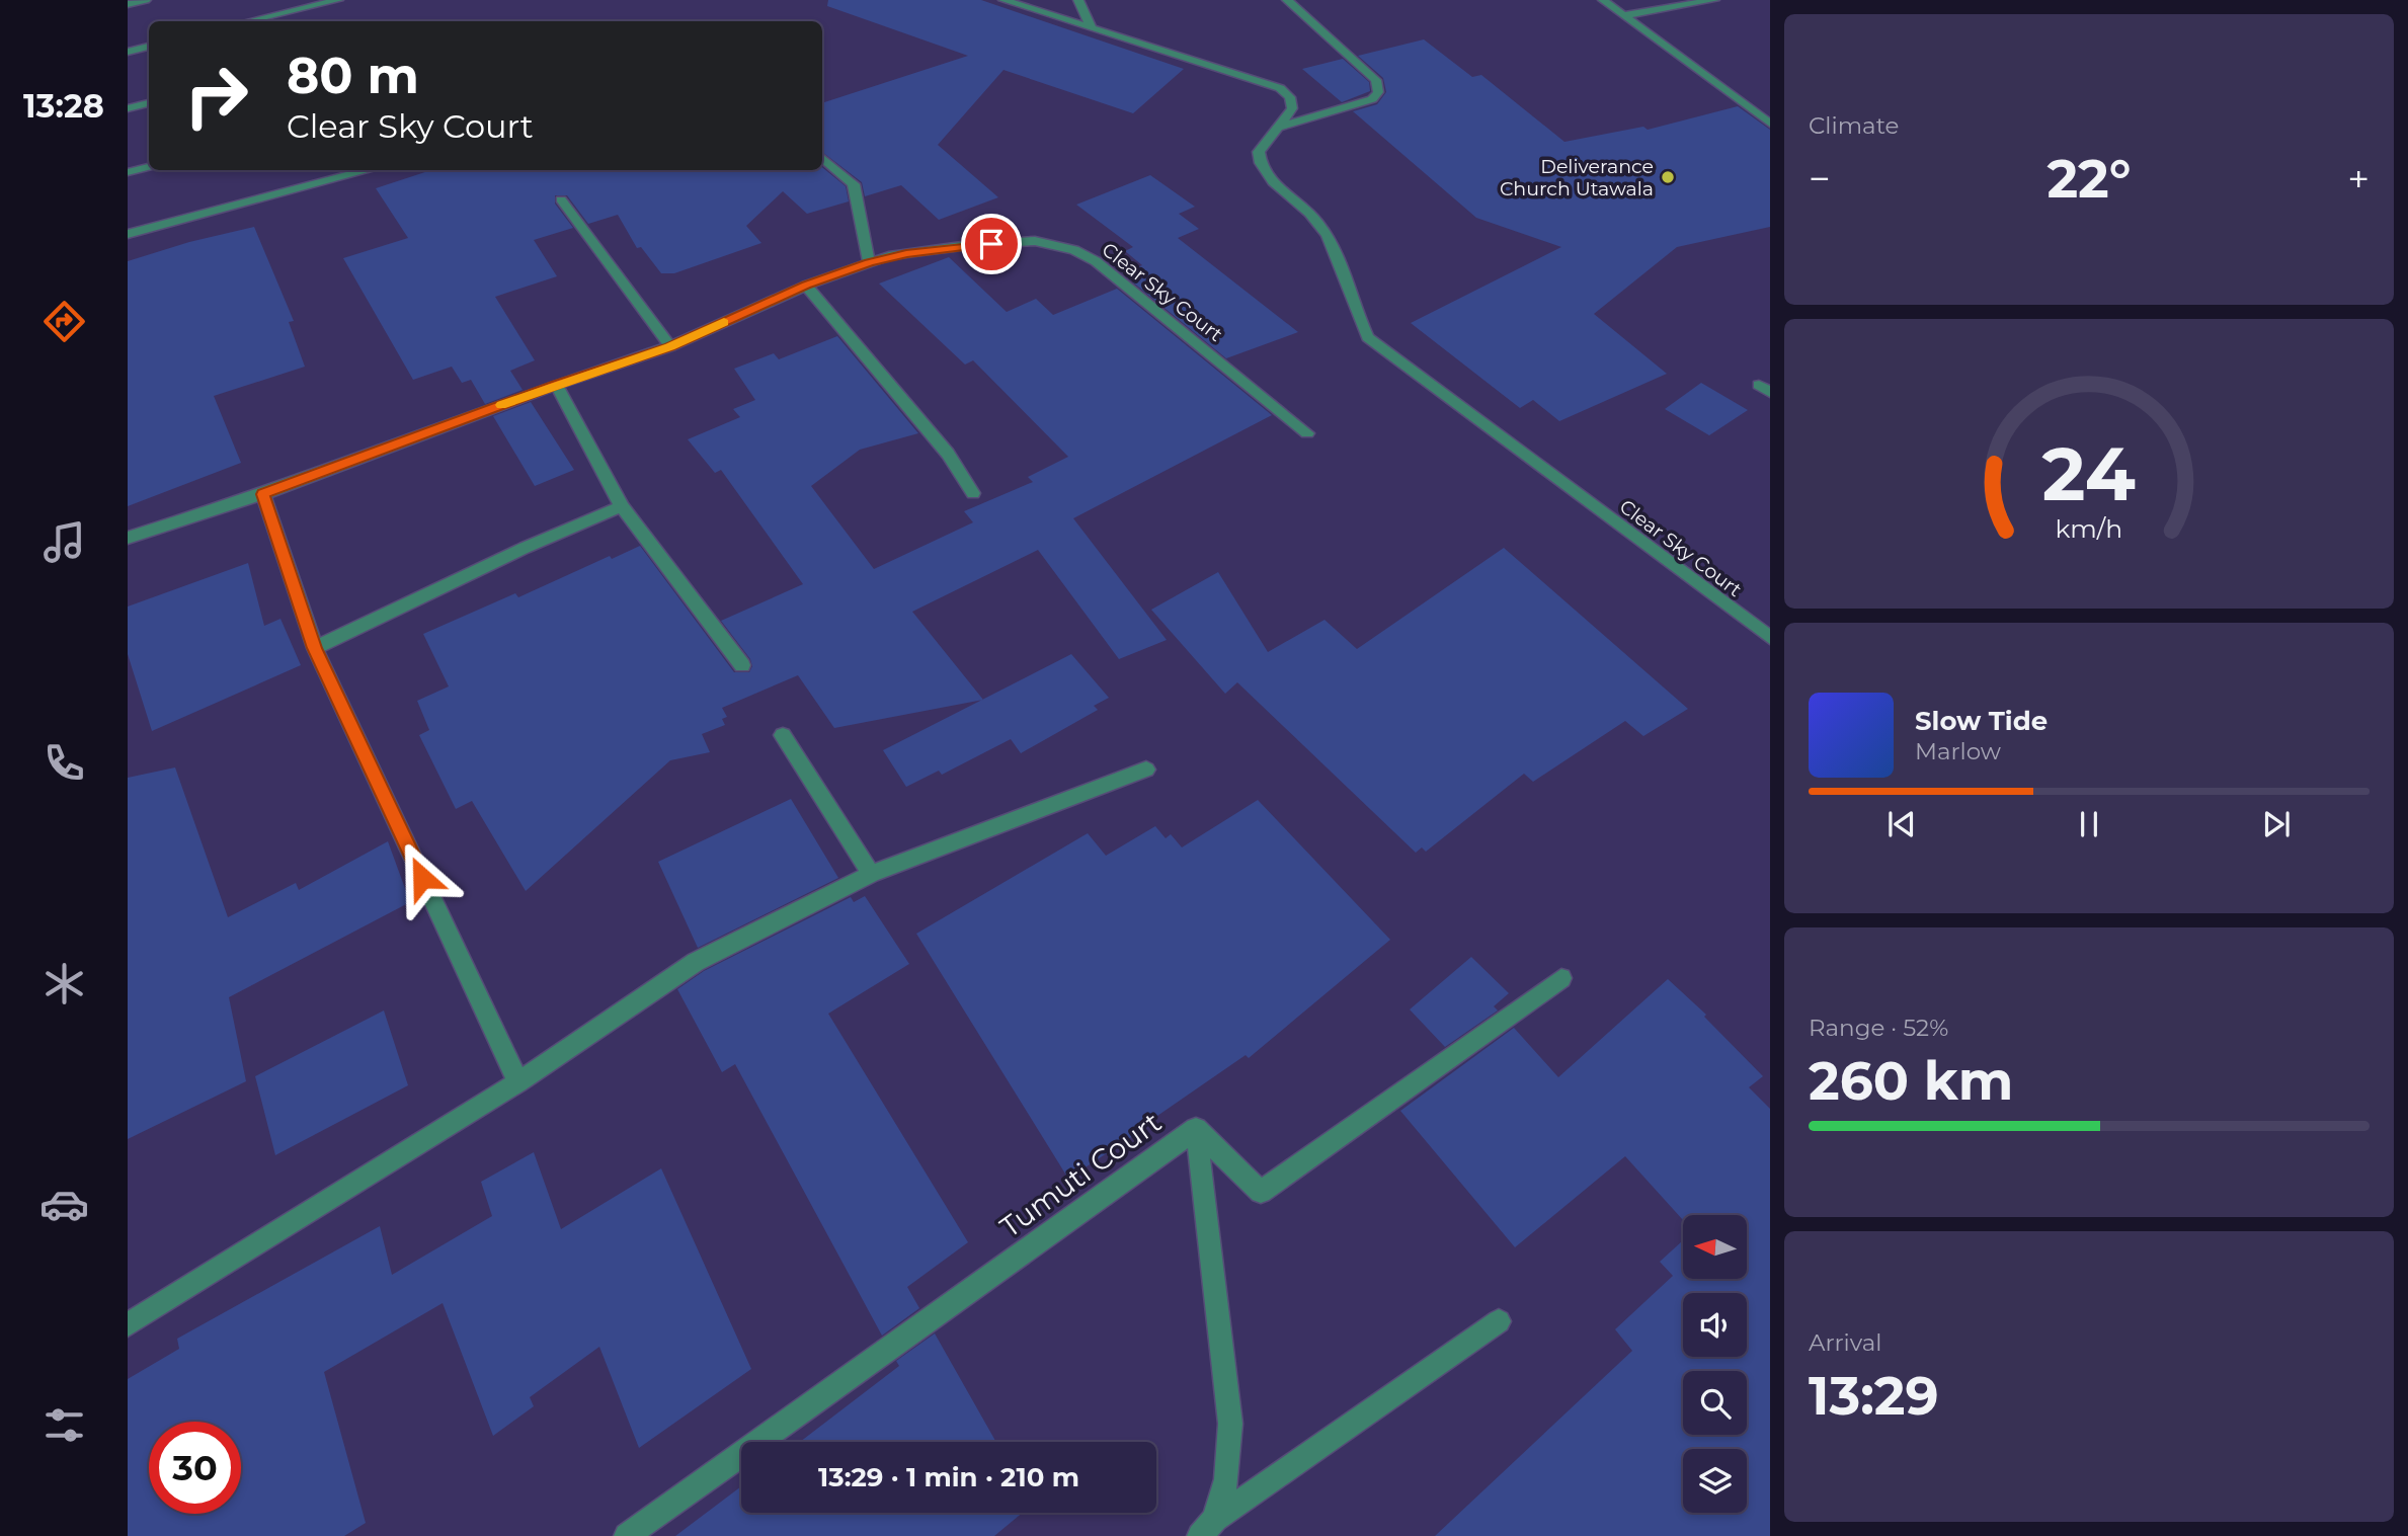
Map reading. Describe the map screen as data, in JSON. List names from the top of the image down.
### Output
{
  "streets": {
    "street": ["Clear Sky Court", "Tumuti Court"]
  },
  "places": ["Deliverance Church Utawala"],
  "north": "left",
  "page": {
    "tabs": "13:28",
    "tile": [
      "Climate",
      ["Range · 52%", "260 km"],
      ["Arrival", "13:29"]
    ],
    "turn": ["80 m", "Clear Sky Court"],
    "heat": ["−", "22°", "+"],
    "song": ["Slow Tide", "Marlow"],
    "limit": "30",
    "trip": "13:29 · 1 min · 210 m",
    "gauge": ["24", "km/h"]
  }
}
